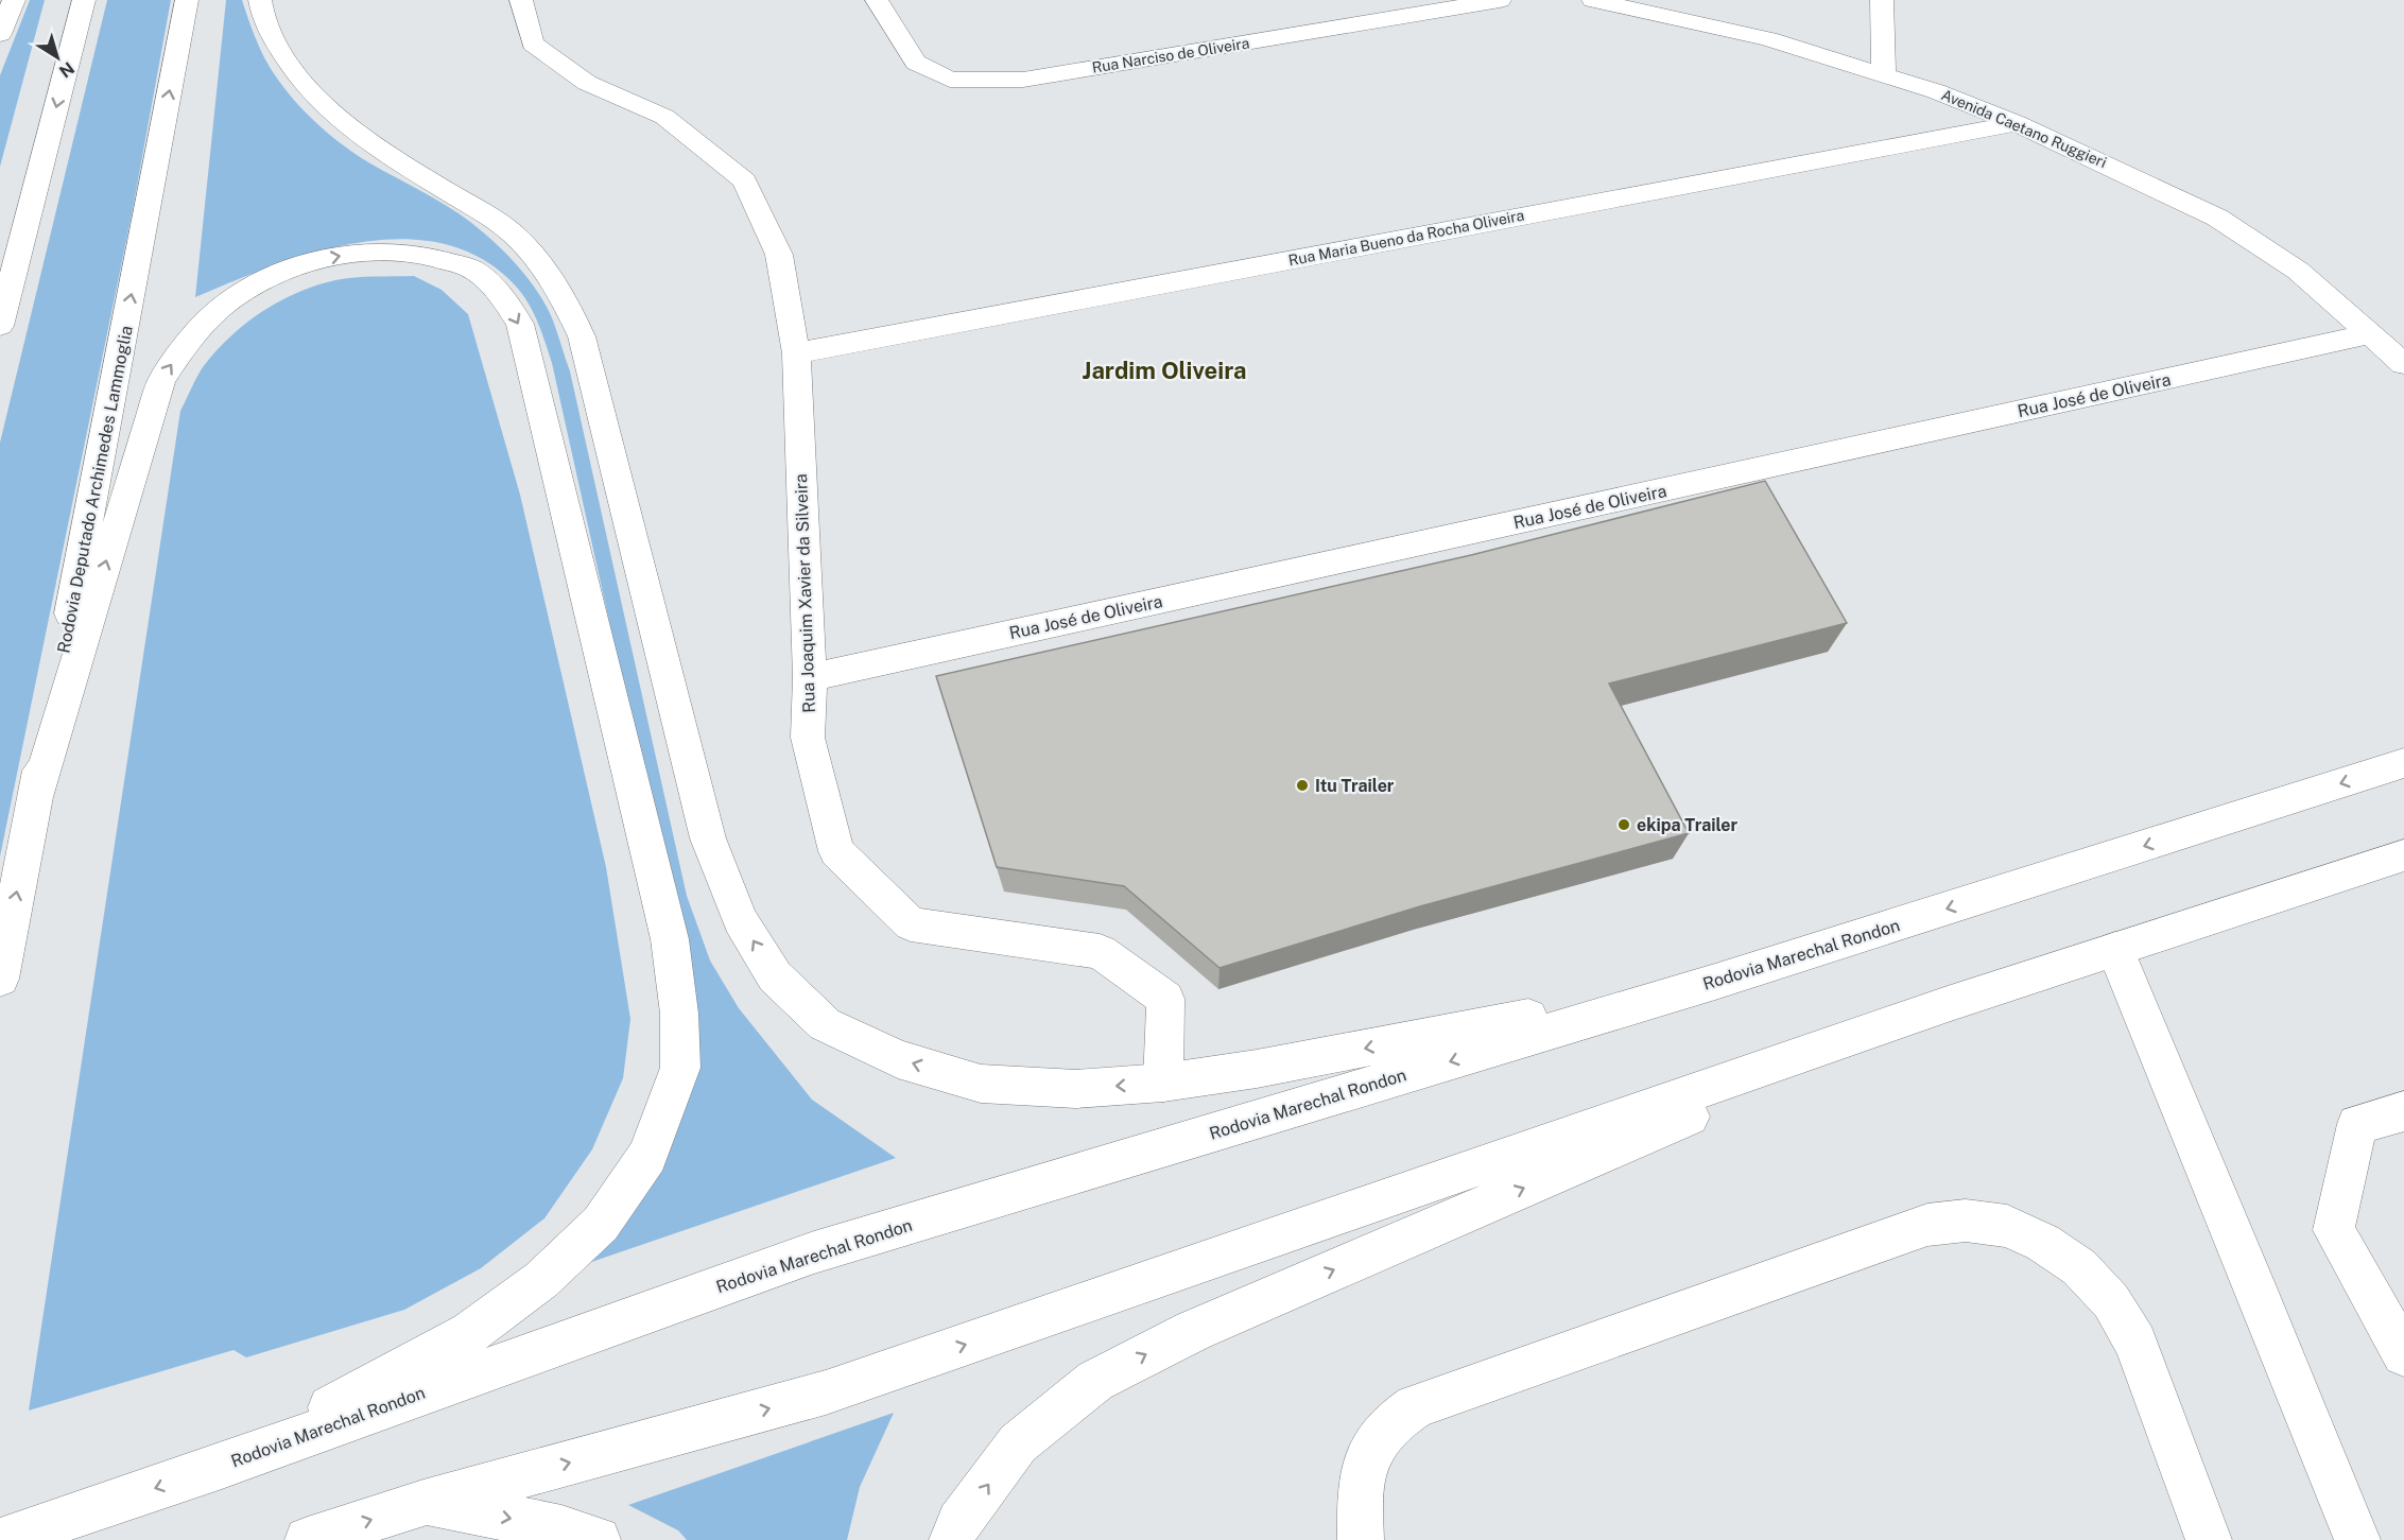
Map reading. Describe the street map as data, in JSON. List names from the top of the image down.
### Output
{
  "streets": {
    "main road": [
      "Rua Narciso de Oliveira",
      "Avenida Caetano Ruggieri",
      "Rua Maria Bueno da Rocha Oliveira",
      "Rua José de Oliveira",
      "Rodovia Deputado Archimedes Lammoglia",
      "Rua Joaquim Xavier da Silveira",
      "Rodovia Marechal Rondon"
    ]
  },
  "crossings": [
    ["Avenida Caetano Ruggieri", "Rua Maria Bueno da Rocha Oliveira"],
    ["Avenida Caetano Ruggieri", "Rua José de Oliveira"],
    ["Rua Maria Bueno da Rocha Oliveira", "Rua Joaquim Xavier da Silveira"],
    ["Rua José de Oliveira", "Rua Joaquim Xavier da Silveira"]
  ],
  "districts": ["Jardim Oliveira"],
  "places": ["Itu Trailer", "ekipa Trailer"],
  "north": "bottom right"
}
